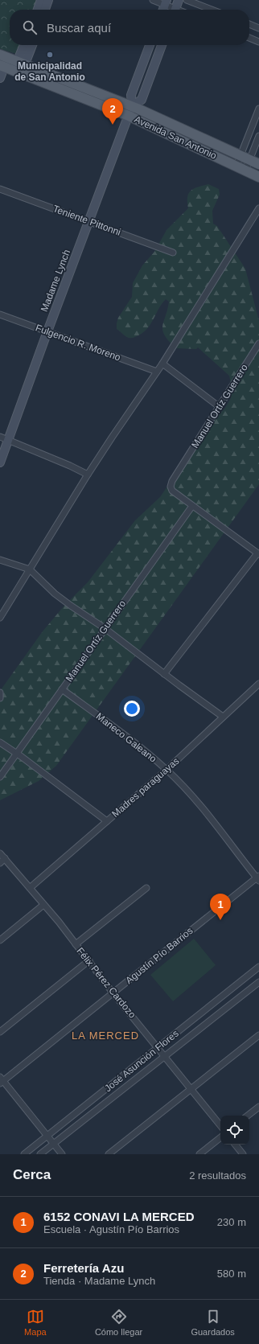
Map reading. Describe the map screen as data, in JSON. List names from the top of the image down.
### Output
{
  "streets": {
    "main road": ["Avenida San Antonio"],
    "street": [
      "Teniente Pittonni",
      "Madame Lynch",
      "Fulgencio R. Moreno",
      "Manuel Ortíz Guerrero",
      "Maneco Galeano",
      "Madres paraguayas",
      "Agustín Pío Barrios",
      "Félix Pérez Cardozo",
      "José Asunción Flores"
    ]
  },
  "crossings": [
    ["Avenida San Antonio", "Madame Lynch"],
    ["Teniente Pittonni", "Madame Lynch"],
    ["Madame Lynch", "Fulgencio R. Moreno"],
    ["Manuel Ortíz Guerrero", "Maneco Galeano"],
    ["Maneco Galeano", "Madres paraguayas"],
    ["Maneco Galeano", "Agustín Pío Barrios"],
    ["Madres paraguayas", "Félix Pérez Cardozo"],
    ["Agustín Pío Barrios", "Félix Pérez Cardozo"],
    ["Félix Pérez Cardozo", "José Asunción Flores"]
  ],
  "districts": ["LA MERCED"],
  "places": ["Municipalidad de San Antonio"],
  "page": {
    "search": "Buscar aquí",
    "pins": ["2", "1"],
    "heading": ["Cerca", "2 resultados"],
    "list": [
      {
        "mark": "1",
        "name": "6152 CONAVI LA MERCED",
        "note": "Escuela · Agustín Pío Barrios",
        "value": "230 m"
      },
      {
        "mark": "2",
        "name": "Ferretería Azu",
        "note": "Tienda · Madame Lynch",
        "value": "580 m"
      }
    ],
    "nav": ["Mapa", "Cómo llegar", "Guardados"]
  }
}
